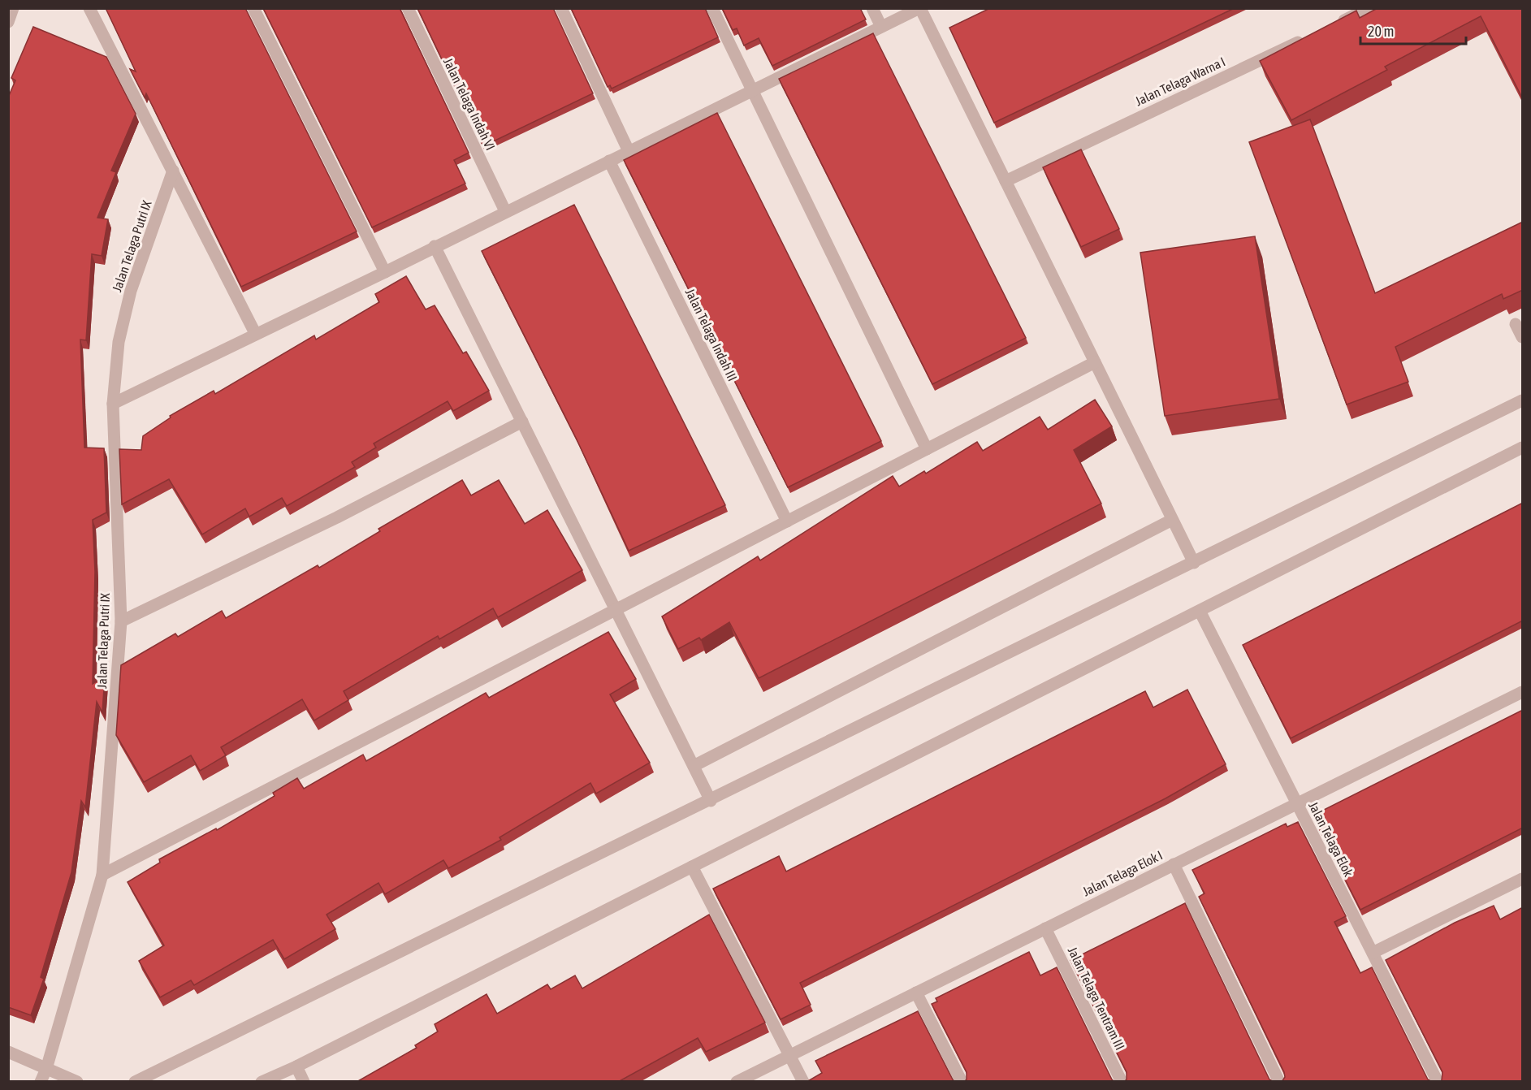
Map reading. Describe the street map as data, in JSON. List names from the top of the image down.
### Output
{
  "streets": {
    "street": [
      "Jalan Telaga Warna I",
      "Jalan Telaga Indah VI",
      "Jalan Telaga Putri IX",
      "Jalan Telaga Indah III",
      "Jalan Telaga Elok",
      "Jalan Telaga Elok I",
      "Jalan Telaga Tentram III"
    ]
  },
  "crossings": [
    ["Jalan Telaga Elok", "Jalan Telaga Elok I"],
    ["Jalan Telaga Elok I", "Jalan Telaga Tentram III"]
  ],
  "scale_bar": "20 m"
}
